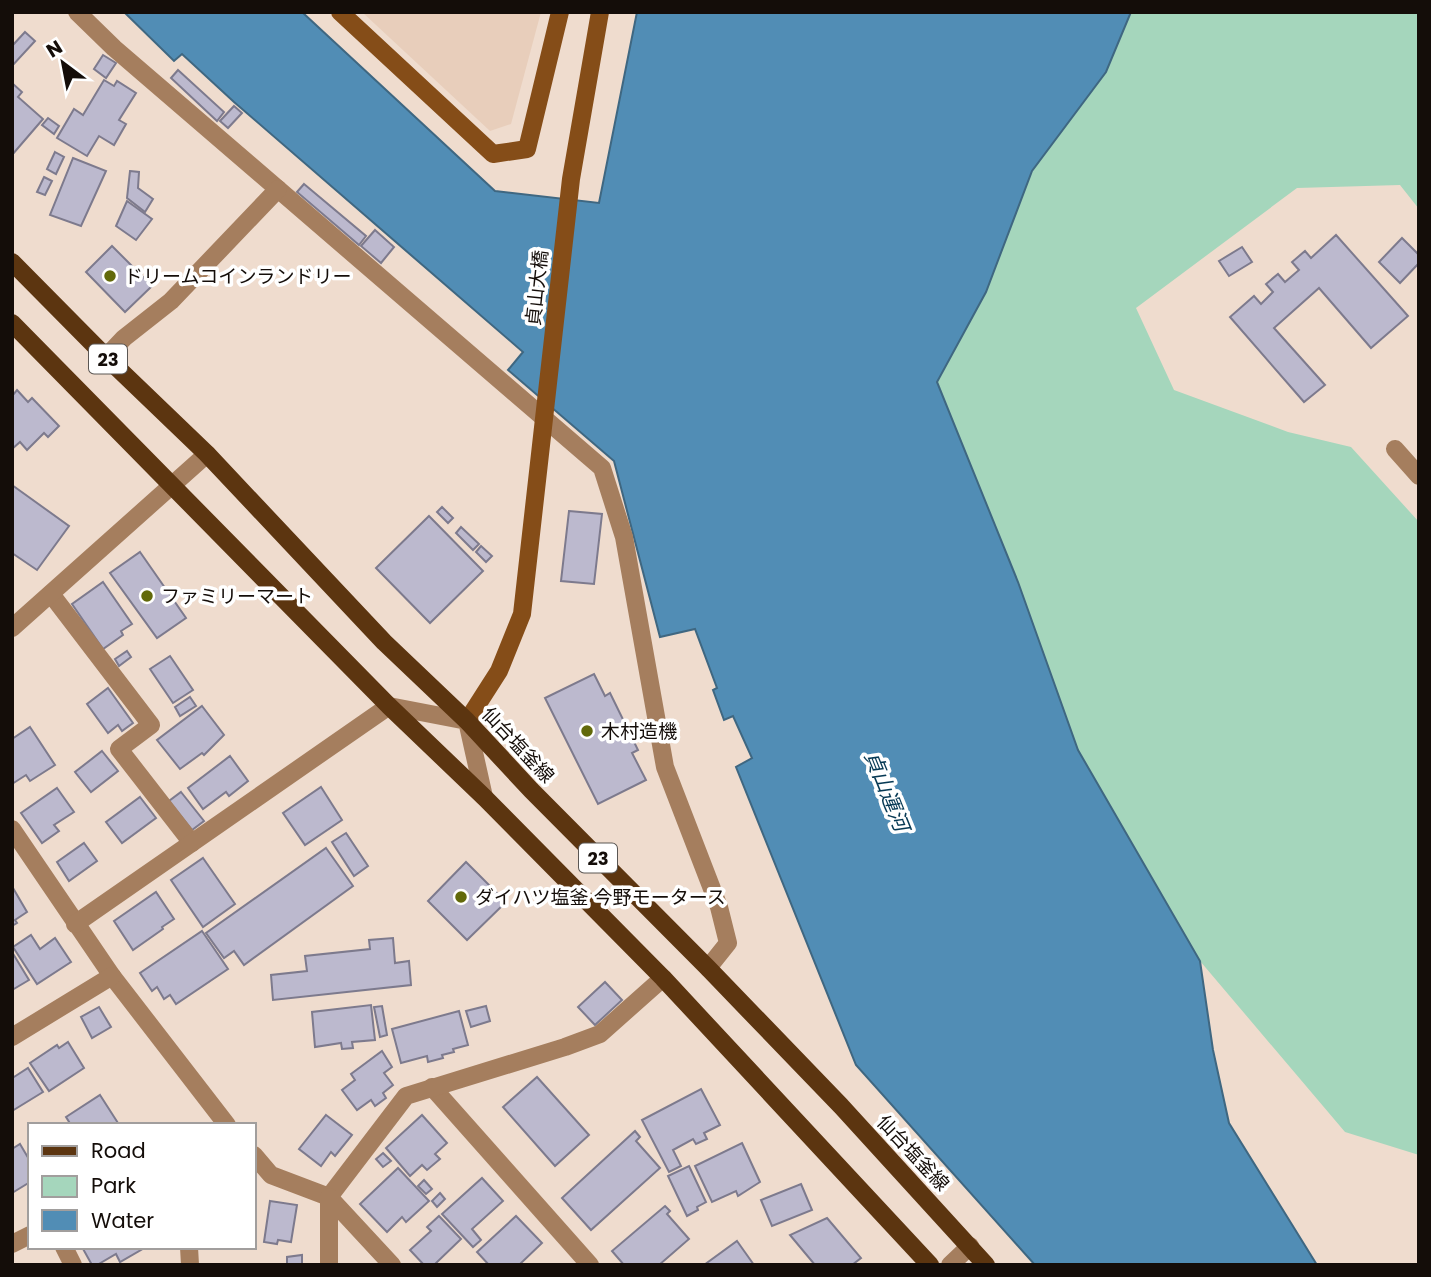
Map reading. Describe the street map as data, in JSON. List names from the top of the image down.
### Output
{
  "streets": {
    "main road": ["23", "仙台塩釜線"],
    "street": ["貞山大橋"]
  },
  "crossings": [
    ["貞山大橋", "仙台塩釜線"]
  ],
  "water": ["貞山運河"],
  "places": [
    "ドリームコインランドリー",
    "ファミリーマート",
    "木村造機",
    "ダイハツ塩釜 今野モータース"
  ],
  "legend": ["Road", "Park", "Water"],
  "north": "top left"
}
